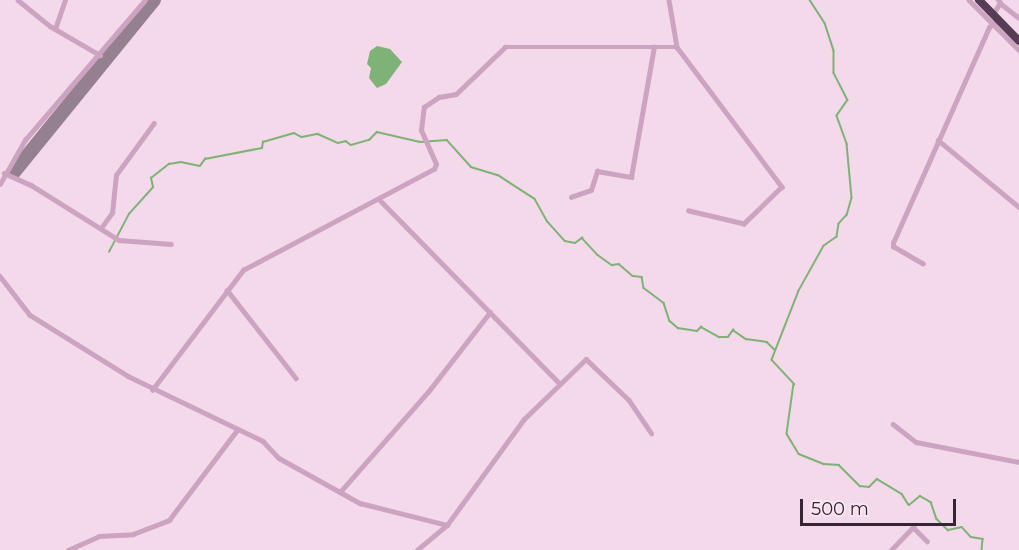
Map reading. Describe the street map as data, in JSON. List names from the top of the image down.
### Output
{
  "scale_bar": "500 m"
}
